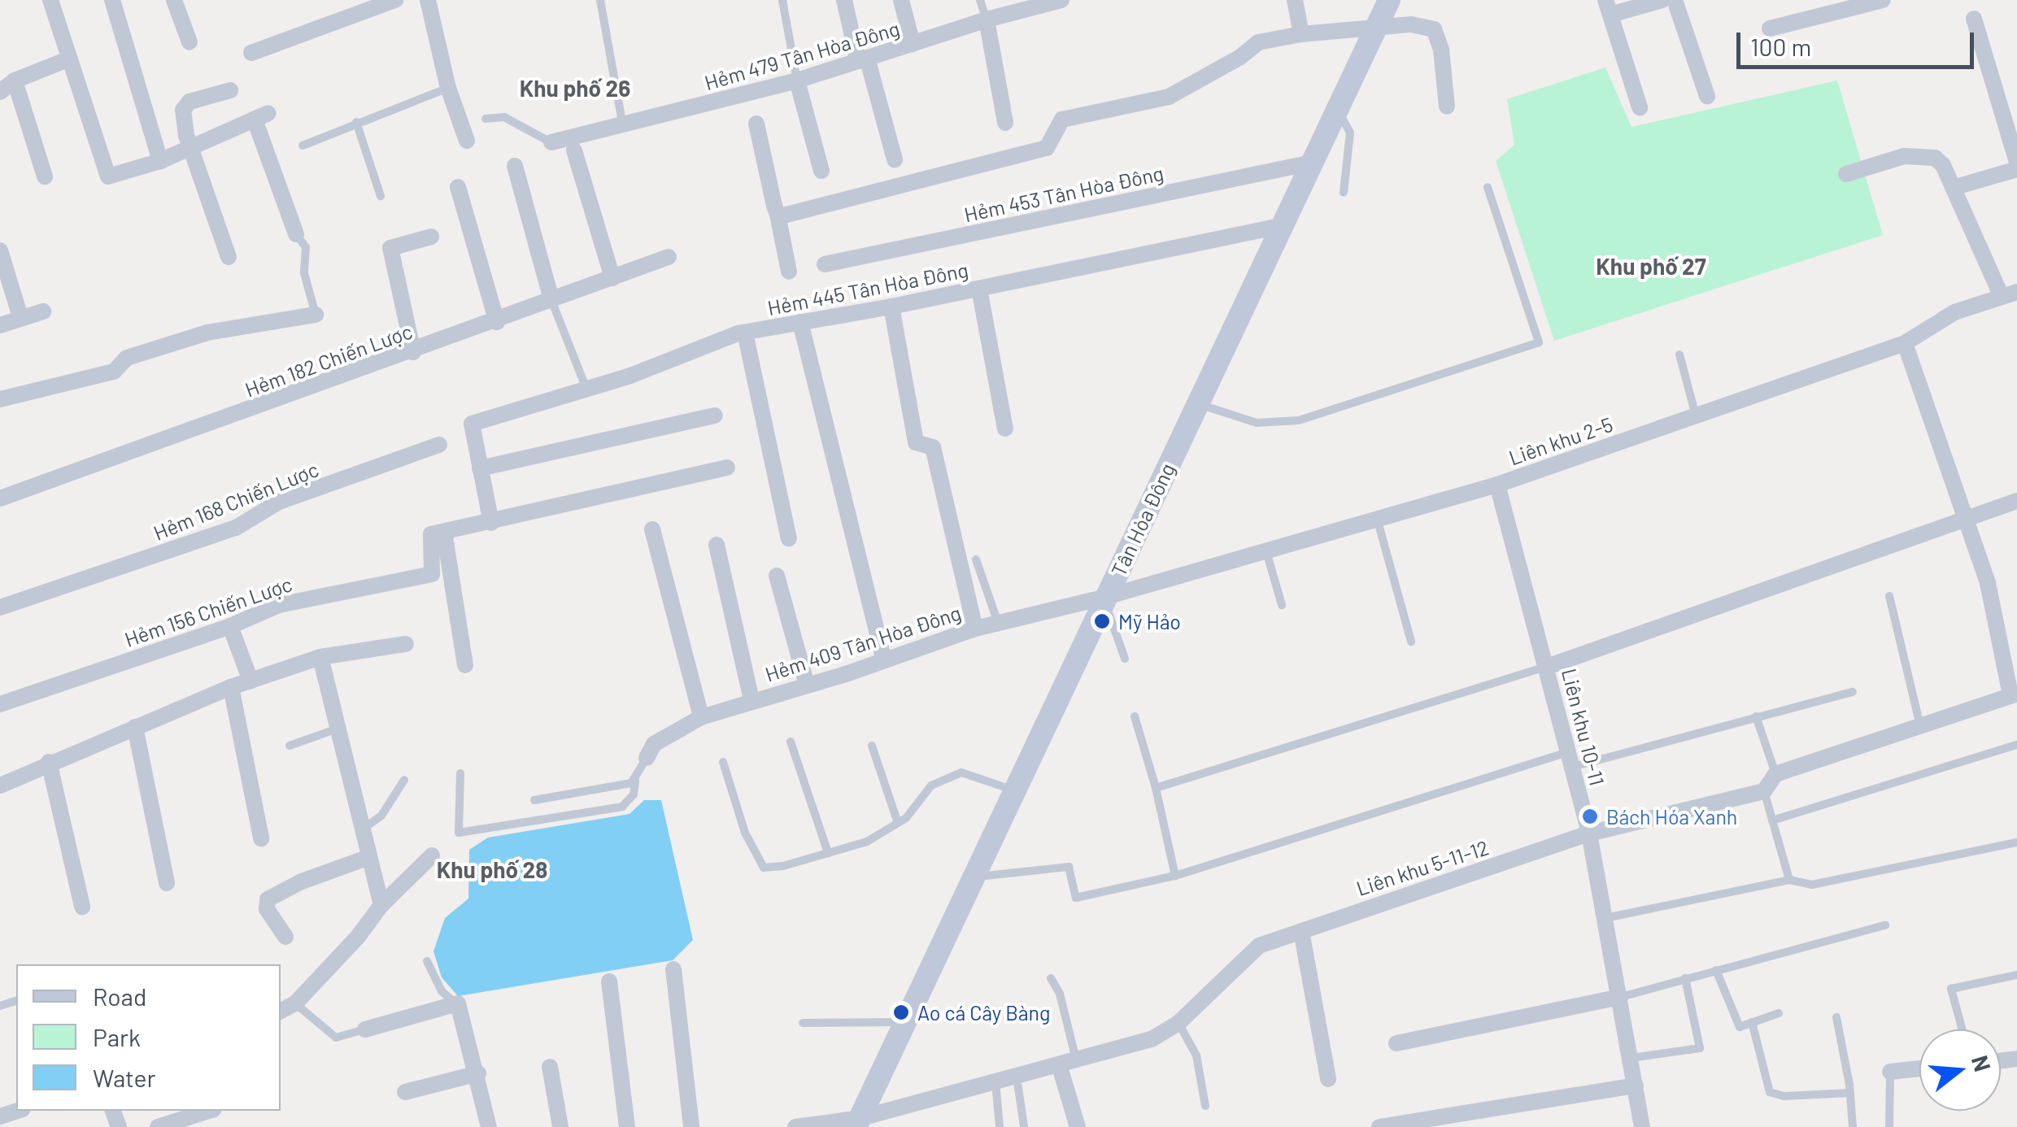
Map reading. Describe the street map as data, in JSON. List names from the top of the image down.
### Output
{
  "streets": {
    "street": [
      "Hẻm 479 Tân Hòa Đông",
      "Hẻm 453 Tân Hòa Đông",
      "Hẻm 445 Tân Hòa Đông",
      "Hẻm 182 Chiến Lược",
      "Liên khu 2-5",
      "Hẻm 168 Chiến Lược",
      "Tân Hòa Đông",
      "Hẻm 156 Chiến Lược",
      "Hẻm 409 Tân Hòa Đông",
      "Liên khu 10-11",
      "Liên khu 5-11-12"
    ]
  },
  "crossings": [
    ["Hẻm 453 Tân Hòa Đông", "Tân Hòa Đông"],
    ["Hẻm 445 Tân Hòa Đông", "Tân Hòa Đông"],
    ["Liên khu 2-5", "Tân Hòa Đông"],
    ["Liên khu 2-5", "Hẻm 409 Tân Hòa Đông"],
    ["Liên khu 2-5", "Liên khu 10-11"],
    ["Tân Hòa Đông", "Hẻm 409 Tân Hòa Đông"],
    ["Tân Hòa Đông", "Liên khu 5-11-12"],
    ["Liên khu 10-11", "Liên khu 5-11-12"]
  ],
  "districts": ["Khu phố 26", "Khu phố 27", "Khu phố 28"],
  "places": ["Mỹ Hảo", "Bách Hóa Xanh", "Ao cá Cây Bàng"],
  "legend": ["Road", "Park", "Water"],
  "scale_bar": "100 m",
  "north": "right"
}
